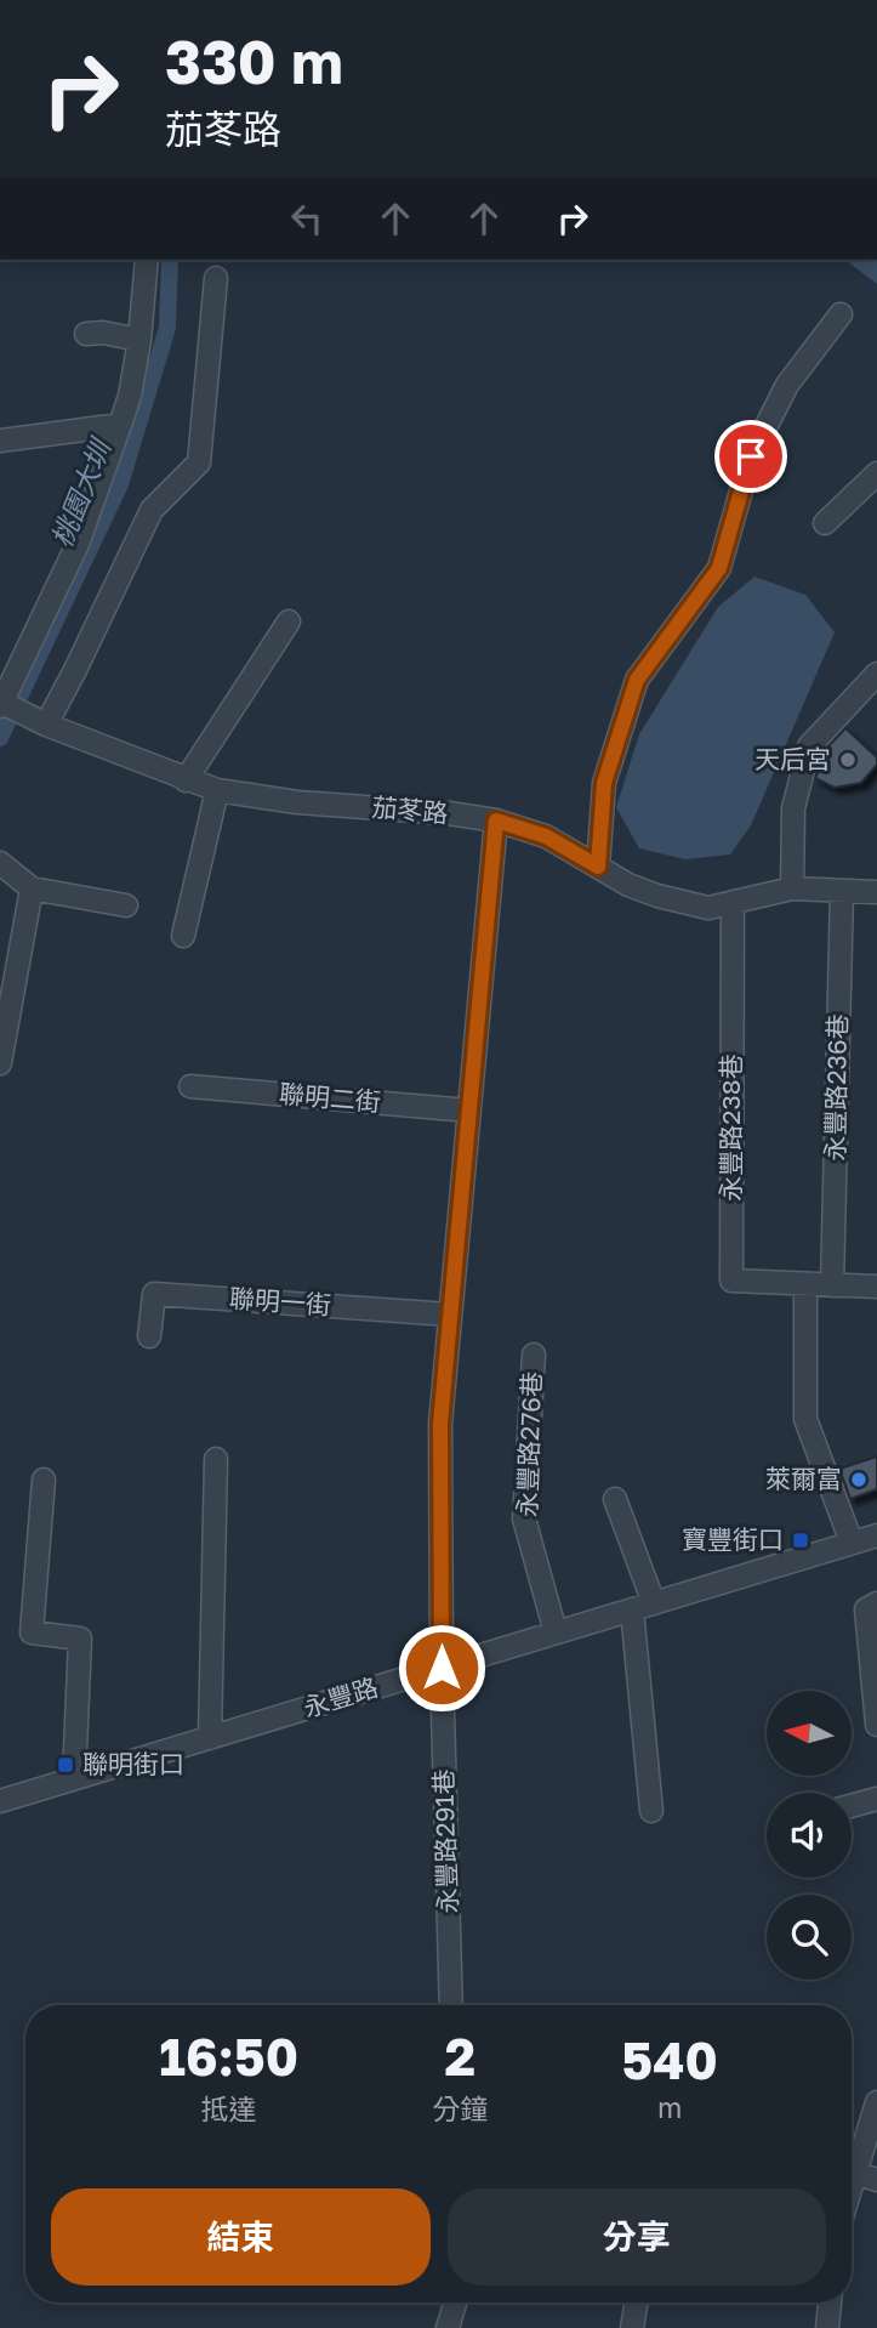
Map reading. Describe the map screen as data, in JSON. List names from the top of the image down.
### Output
{
  "streets": {
    "street": [
      "茄苳路",
      "永豐路236巷",
      "聯明二街",
      "永豐路238巷",
      "聯明一街",
      "永豐路276巷",
      "永豐路",
      "永豐路291巷"
    ]
  },
  "crossings": [
    ["茄苳路", "永豐路236巷"],
    ["茄苳路", "永豐路238巷"],
    ["茄苳路", "永豐路291巷"],
    ["聯明二街", "永豐路291巷"],
    ["聯明一街", "永豐路291巷"],
    ["永豐路276巷", "永豐路"],
    ["永豐路", "永豐路291巷"]
  ],
  "water": ["桃園大圳"],
  "places": {
    "other": ["天后宮", "萊爾富"],
    "transit": ["寶豐街口", "聯明街口"]
  },
  "north": "left",
  "page": {
    "turn": ["330 m", "茄苳路"],
    "eta": [
      "16:50",
      "抵達",
      "2",
      "分鐘",
      "540",
      "m"
    ],
    "buttons": ["結束", "分享"]
  }
}
